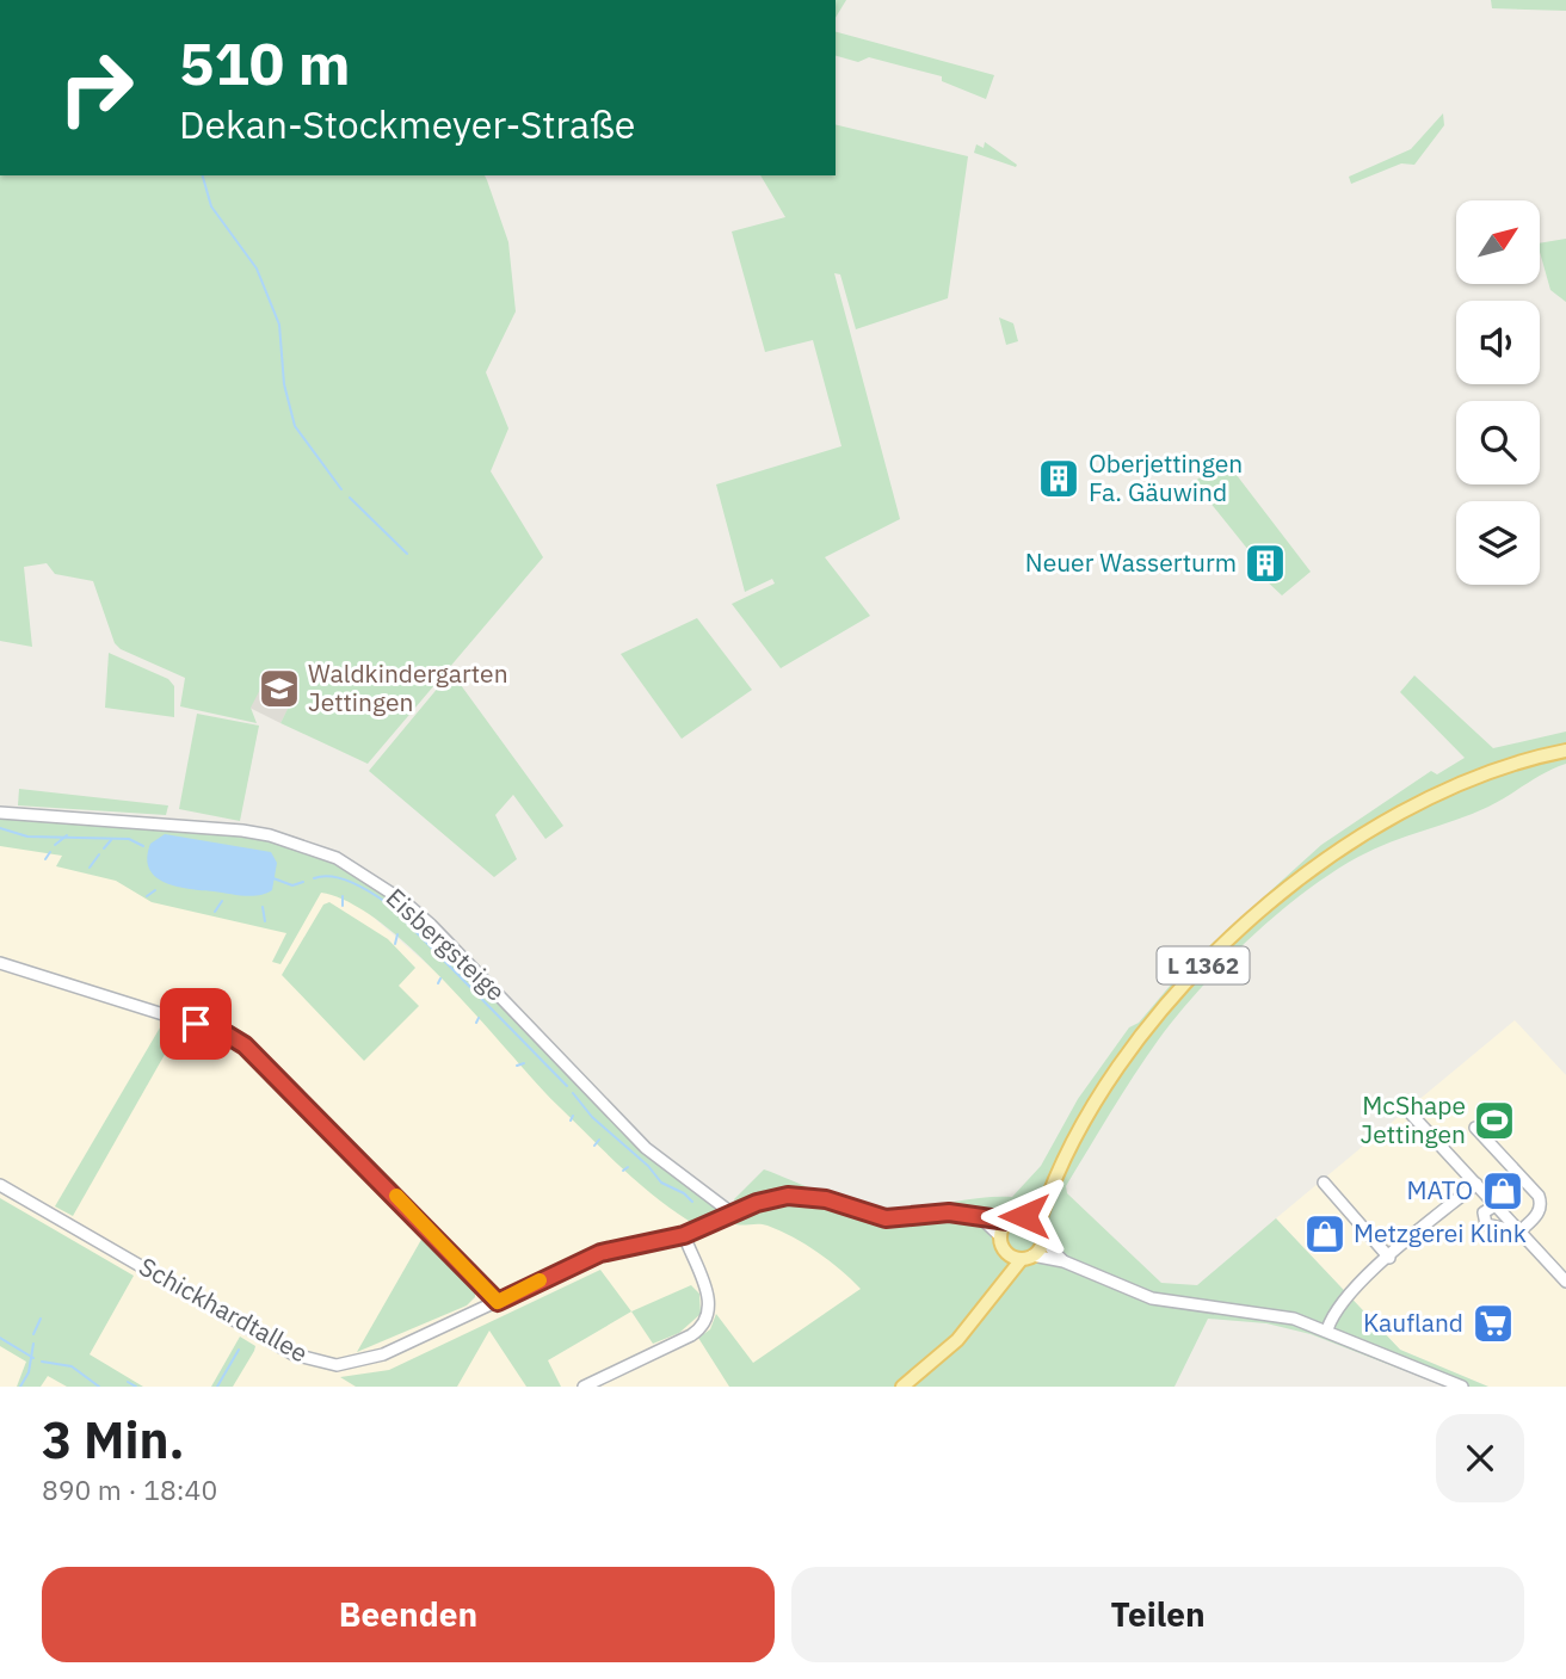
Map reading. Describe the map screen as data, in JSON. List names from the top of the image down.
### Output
{
  "streets": {
    "main road": ["L 1362"],
    "street": ["Eisbergsteige", "Schickhardtallee"]
  },
  "crossings": [
    ["Eisbergsteige", "Schickhardtallee"],
    ["L 1362", "Schickhardtallee"]
  ],
  "places": {
    "building": ["Oberjettingen Fa. Gäuwind", "Neuer Wasserturm"],
    "school or university": ["Waldkindergarten Jettingen"],
    "sports": ["McShape Jettingen"],
    "shop": ["MATO", "Metzgerei Klink"],
    "supermarket": ["Kaufland"]
  },
  "north": "top right",
  "page": {
    "turn": ["510 m", "Dekan-Stockmeyer-Straße"],
    "heading": ["3 Min.", "890 m · 18:40"],
    "buttons": ["Beenden", "Teilen"]
  }
}
